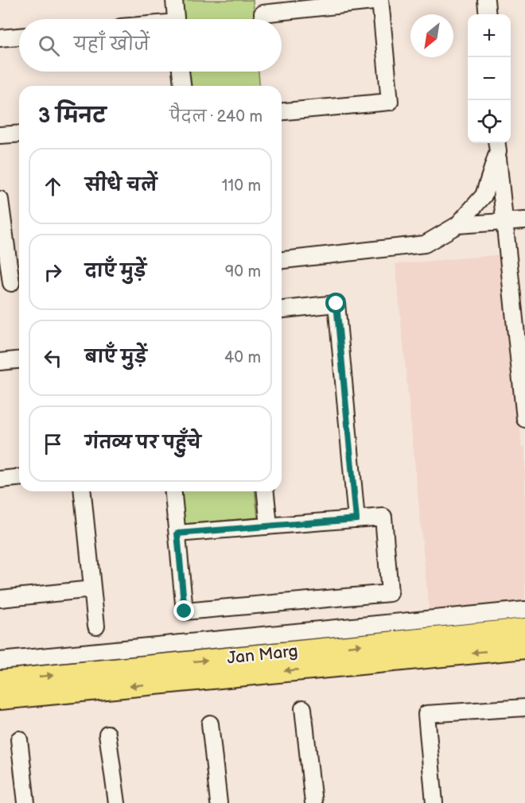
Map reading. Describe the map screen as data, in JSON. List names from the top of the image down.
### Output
{
  "streets": {
    "main road": ["Jan Marg"]
  },
  "north": "bottom left",
  "page": {
    "map_buttons": ["+", "−"],
    "search": "यहाँ खोजें",
    "heading": ["3 मिनट", "पैदल · 240 m"],
    "list": [
      ["सीधे चलें", "110 m"],
      ["दाएँ मुड़ें", "90 m"],
      ["बाएँ मुड़ें", "40 m"],
      "गंतव्य पर पहुँचे"
    ]
  }
}
